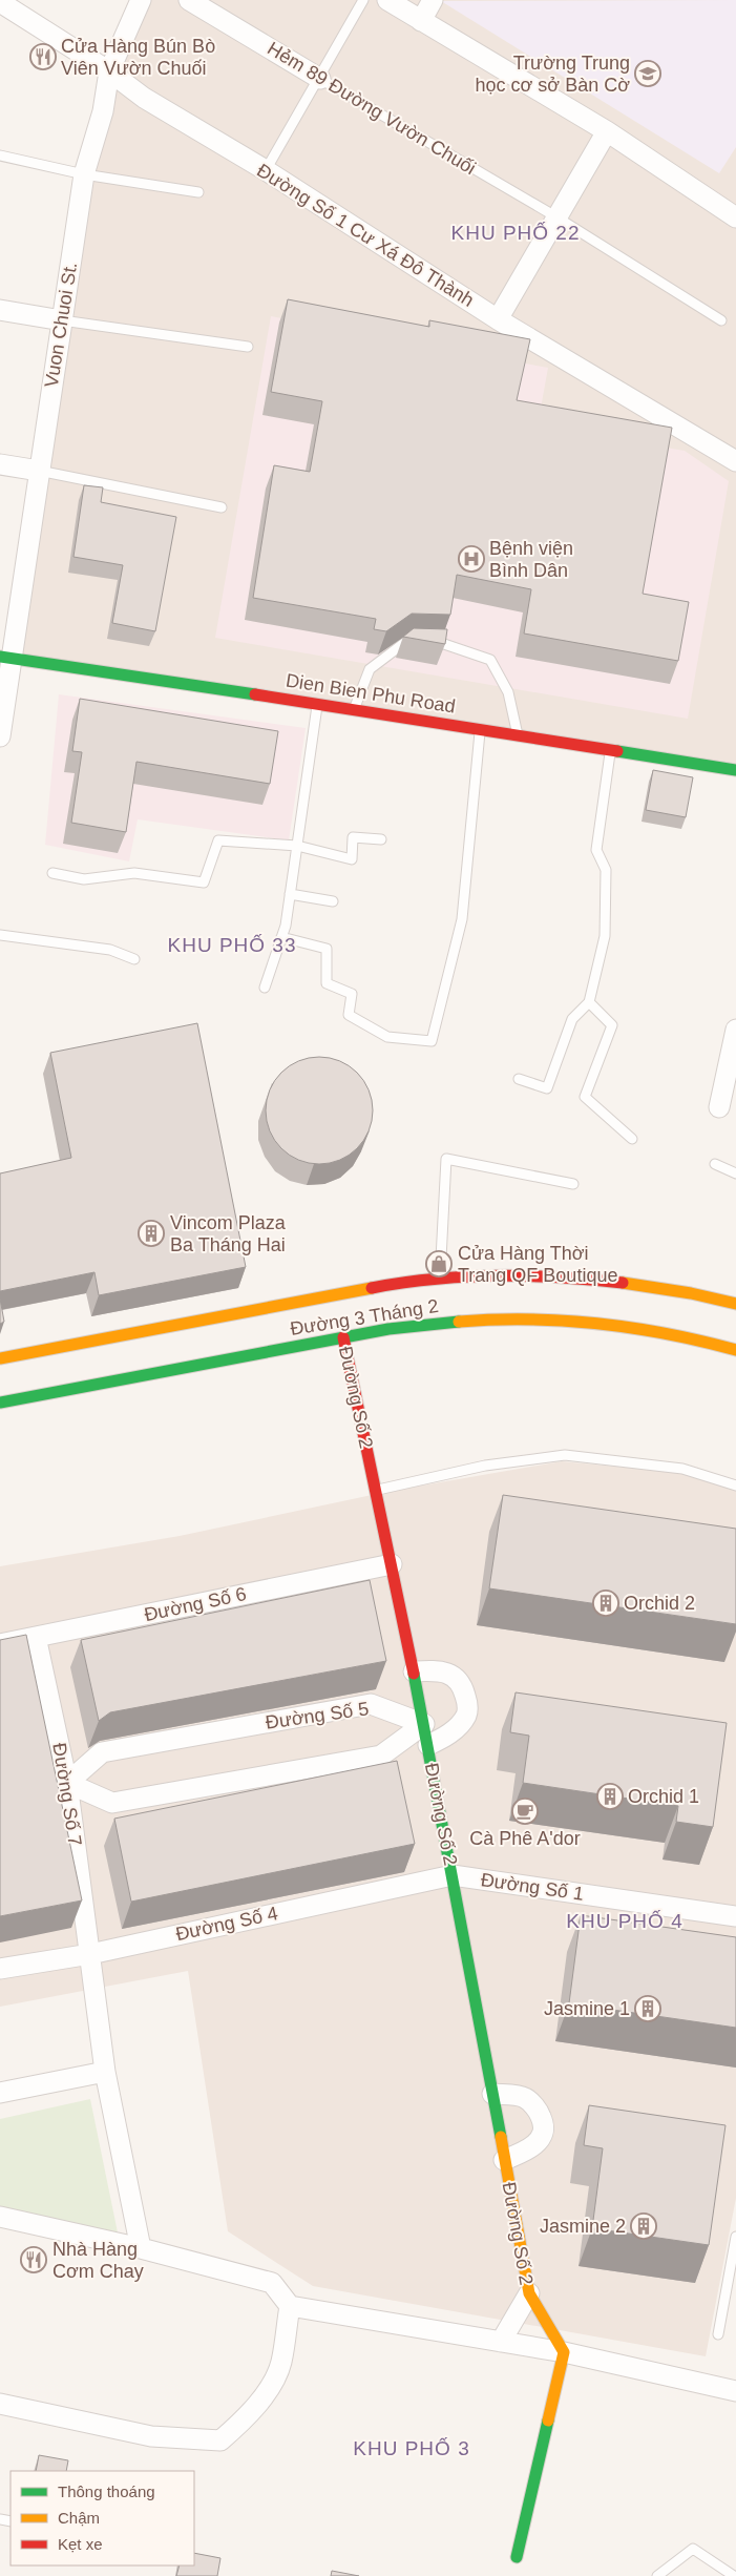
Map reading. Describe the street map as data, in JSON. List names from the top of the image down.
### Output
{
  "streets": {
    "main road": ["Dien Bien Phu Road", "Đường 3 Tháng 2", "Đường Số 2"],
    "street": [
      "Hẻm 89 Đường Vườn Chuối",
      "Ðường Số 1 Cư Xá Đô Thành",
      "Vuon Chuoi St.",
      "Đường Số 6",
      "Đường Số 5",
      "Đường Số 7",
      "Đường Số 1",
      "Đường Số 4"
    ]
  },
  "crossings": [
    ["Ðường Số 1 Cư Xá Đô Thành", "Vuon Chuoi St."],
    ["Vuon Chuoi St.", "Dien Bien Phu Road"],
    ["Đường 3 Tháng 2", "Đường Số 2"],
    ["Đường Số 2", "Đường Số 6"],
    ["Đường Số 2", "Đường Số 5"],
    ["Đường Số 2", "Đường Số 1"],
    ["Đường Số 2", "Đường Số 4"],
    ["Đường Số 6", "Đường Số 7"],
    ["Đường Số 5", "Đường Số 7"],
    ["Đường Số 7", "Đường Số 4"],
    ["Đường Số 1", "Đường Số 4"]
  ],
  "districts": [
    "KHU PHỐ 22",
    "KHU PHỐ 33",
    "KHU PHỐ 4",
    "KHU PHỐ 3"
  ],
  "places": {
    "restaurant": ["Cửa Hàng Bún Bò Viên Vườn Chuối", "Nhà Hàng Cơm Chay"],
    "school or university": ["Trường Trung học cơ sở Bàn Cờ"],
    "hospital": ["Bệnh viện Bình Dân"],
    "building": [
      "Vincom Plaza Ba Tháng Hai",
      "Orchid 2",
      "Orchid 1",
      "Jasmine 1",
      "Jasmine 2"
    ],
    "shop": ["Cửa Hàng Thời Trang QF Boutique"],
    "cafe": ["Cà Phê A'dor"]
  },
  "legend": ["Thông thoáng", "Chậm", "Kẹt xe"]
}
